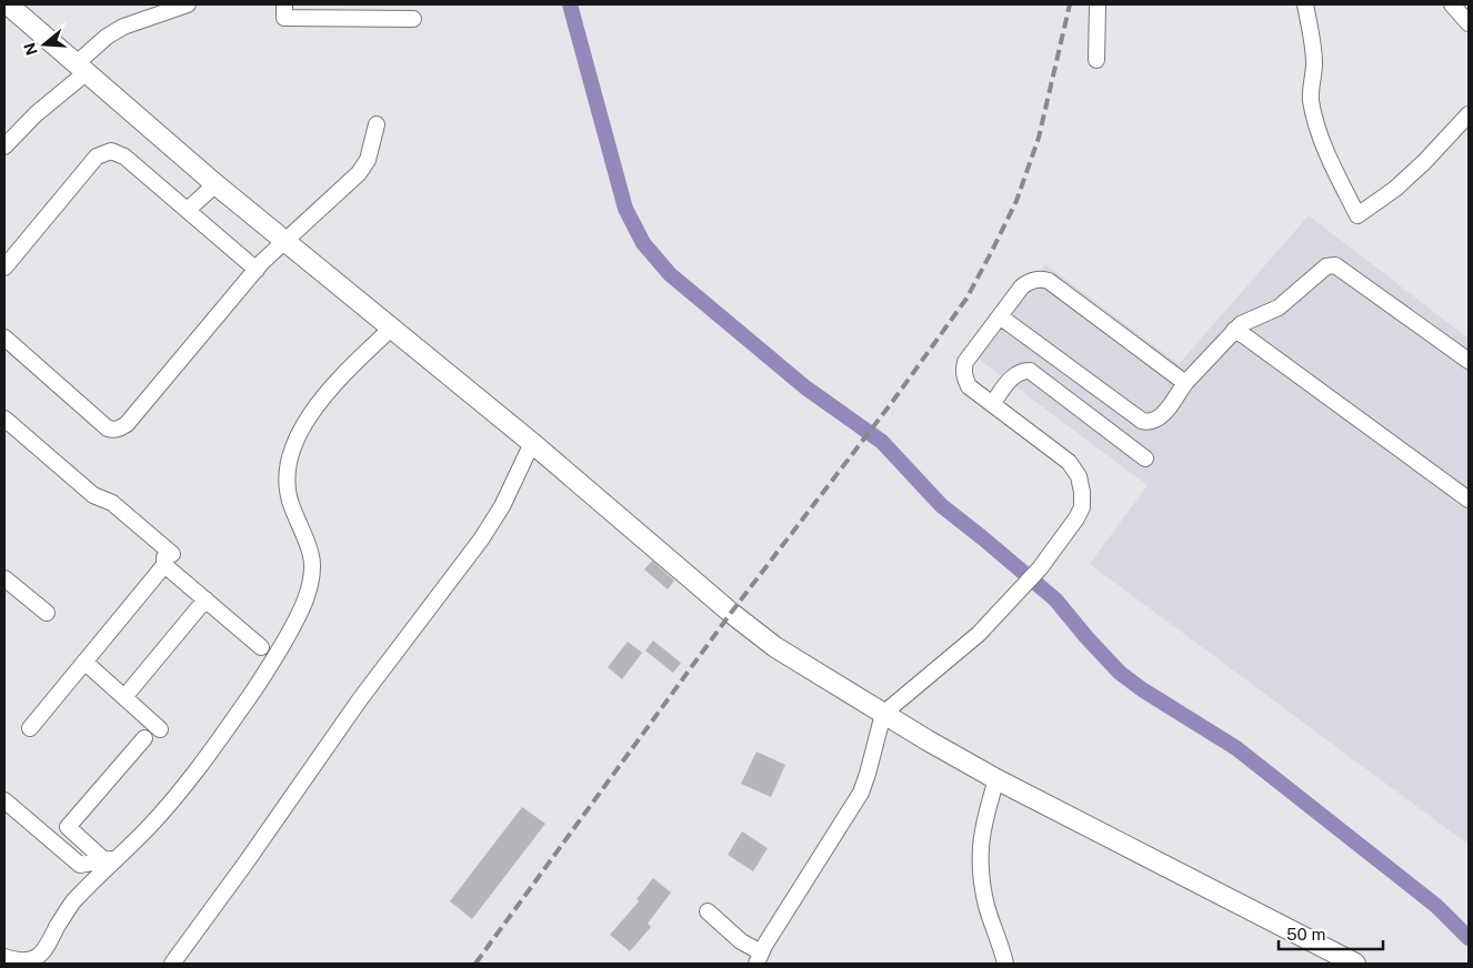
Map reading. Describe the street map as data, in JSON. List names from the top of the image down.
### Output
{
  "scale_bar": "50 m",
  "north": "left"
}
